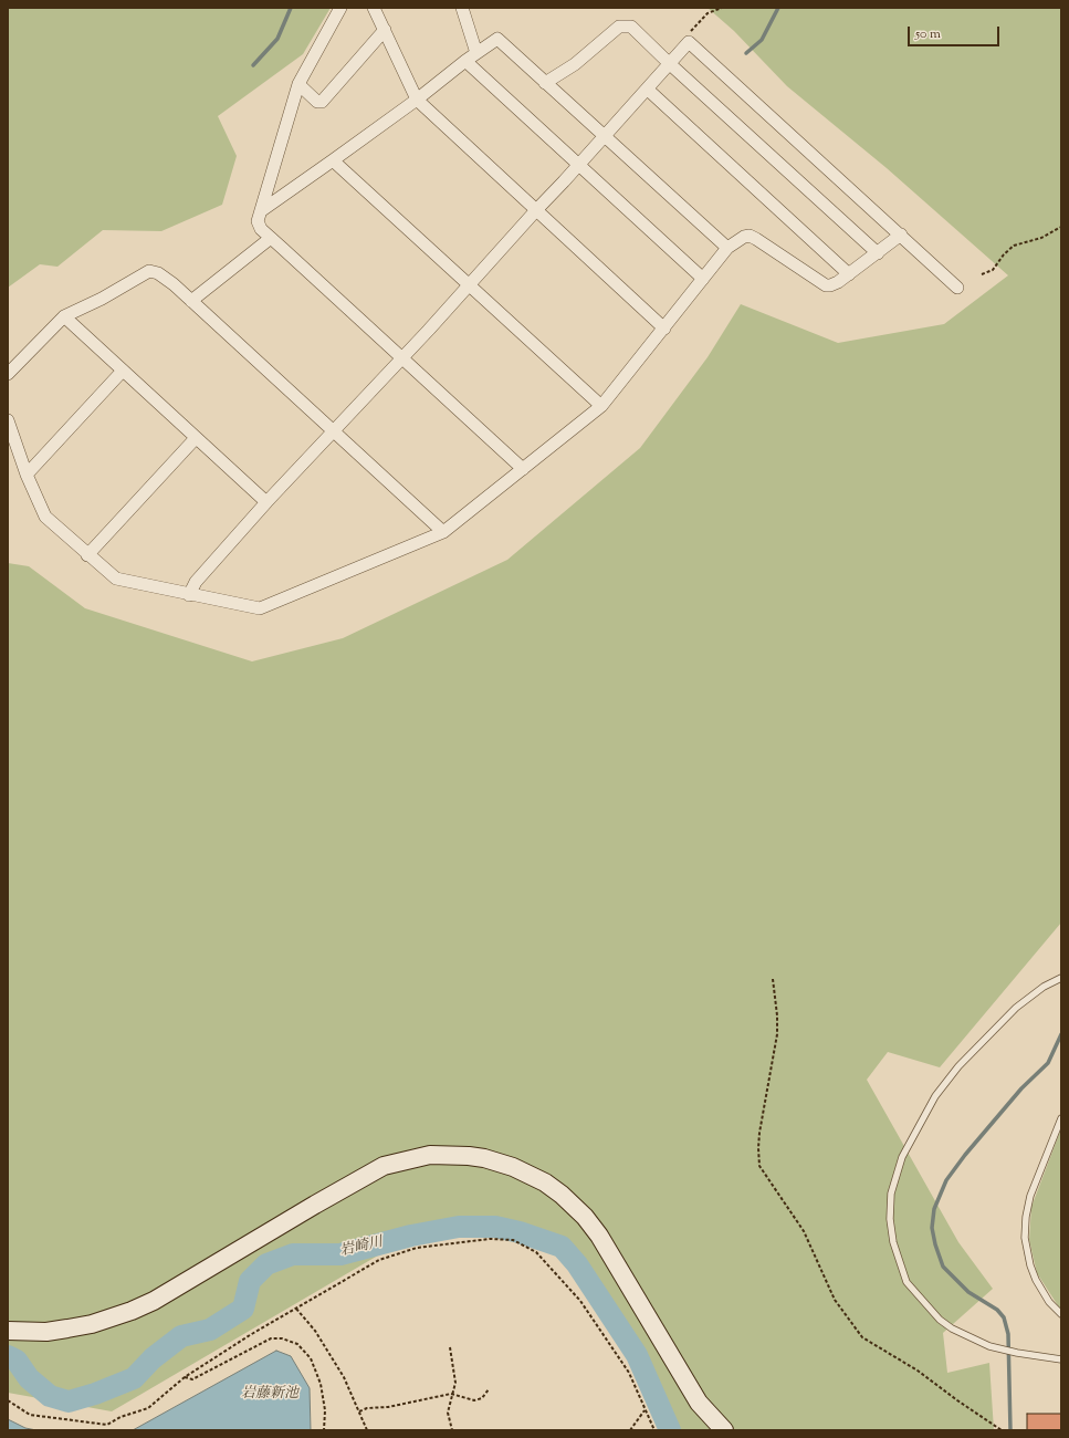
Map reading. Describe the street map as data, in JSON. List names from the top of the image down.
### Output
{
  "water": ["岩崎川", "岩藤新池"],
  "scale_bar": "50 m"
}
